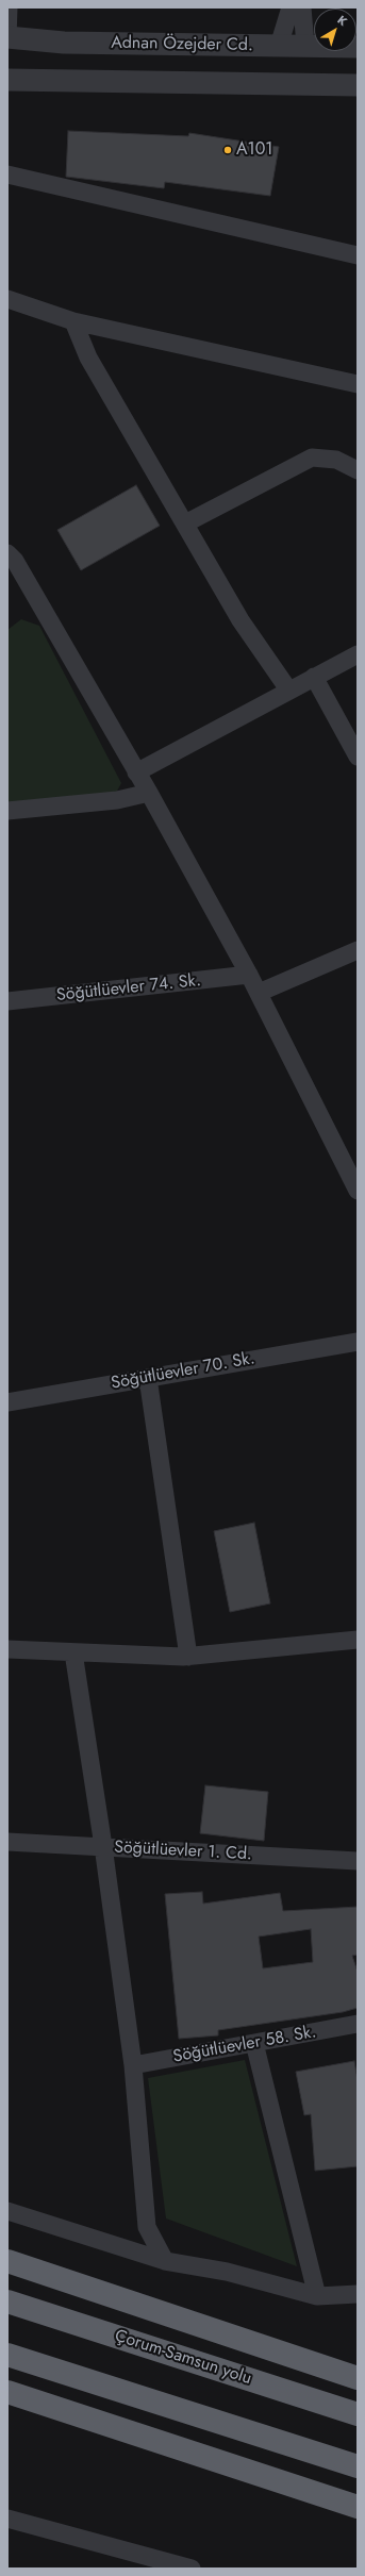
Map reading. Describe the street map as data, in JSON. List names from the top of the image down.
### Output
{
  "streets": {
    "highway": ["Çorum-Samsun yolu"],
    "street": [
      "Adnan Özejder Cd.",
      "Söğütlüevler 74. Sk.",
      "Söğütlüevler 70. Sk.",
      "Söğütlüevler 1. Cd.",
      "Söğütlüevler 58. Sk."
    ]
  },
  "places": ["A101"],
  "north": "top right"
}
